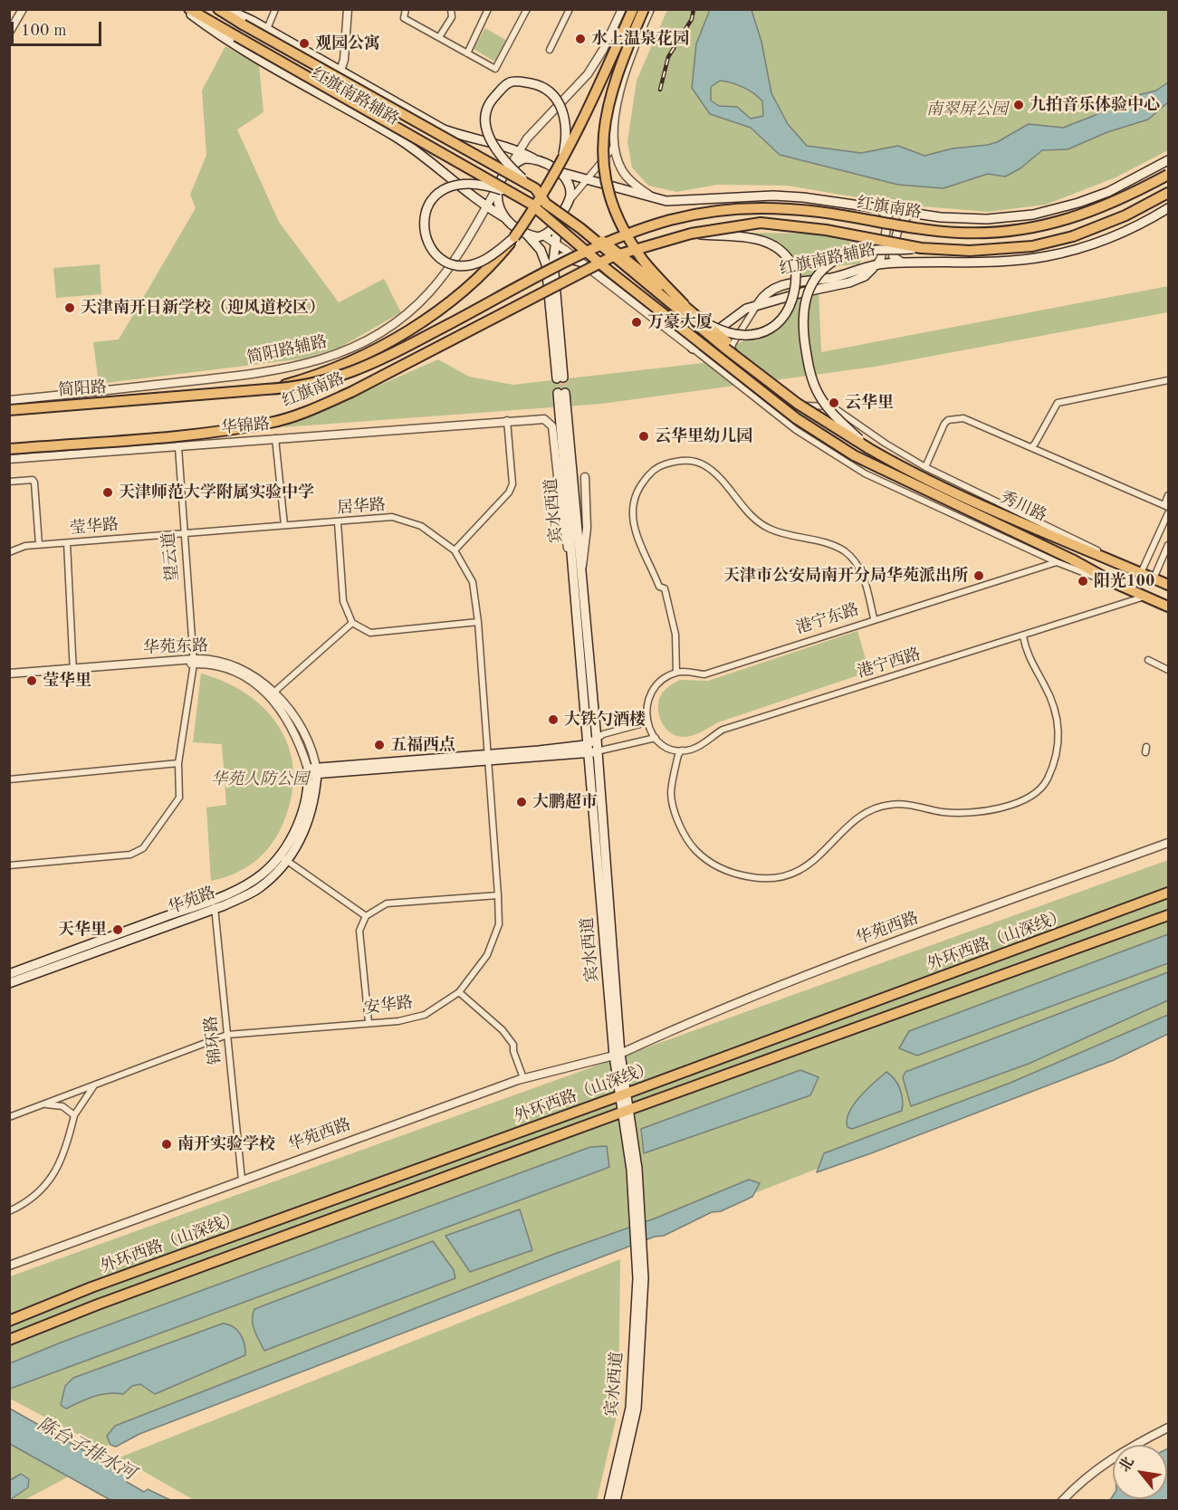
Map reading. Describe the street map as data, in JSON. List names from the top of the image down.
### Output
{
  "streets": {
    "main road": [
      "红旗南路辅路",
      "红旗南路",
      "简阳路",
      "秀川路",
      "宾水西道",
      "华苑路",
      "外环西路（山深线）"
    ],
    "street": [
      "简阳路辅路",
      "华锦路",
      "居华路",
      "莹华路",
      "望云道",
      "港宁东路",
      "华苑东路",
      "港宁西路",
      "华苑西路",
      "安华路",
      "锦环路"
    ]
  },
  "crossings": [
    ["红旗南路辅路", "简阳路辅路"],
    ["红旗南路", "简阳路"],
    ["华锦路", "宾水西道"],
    ["华锦路", "望云道"],
    ["居华路", "莹华路"],
    ["居华路", "望云道"],
    ["居华路", "安华路"],
    ["秀川路", "港宁西路"],
    ["宾水西道", "华苑西路"],
    ["宾水西道", "外环西路（山深线）"],
    ["莹华路", "望云道"],
    ["望云道", "华苑东路"],
    ["华苑东路", "华苑路"],
    ["华苑路", "锦环路"],
    ["华苑西路", "锦环路"],
    ["安华路", "锦环路"]
  ],
  "water": ["陈台子排水河"],
  "parks": ["南翠屏公园", "华苑人防公园"],
  "places": [
    "水上温泉花园",
    "观园公寓",
    "九拍音乐体验中心",
    "天津南开日新学校（迎风道校区）",
    "万豪大厦",
    "云华里",
    "云华里幼儿园",
    "天津师范大学附属实验中学",
    "天津市公安局南开分局华苑派出所",
    "阳光100",
    "莹华里",
    "大铁勺酒楼",
    "五福西点",
    "大鹏超市",
    "天华里",
    "南开实验学校"
  ],
  "scale_bar": "100 m",
  "north": "top left"
}
